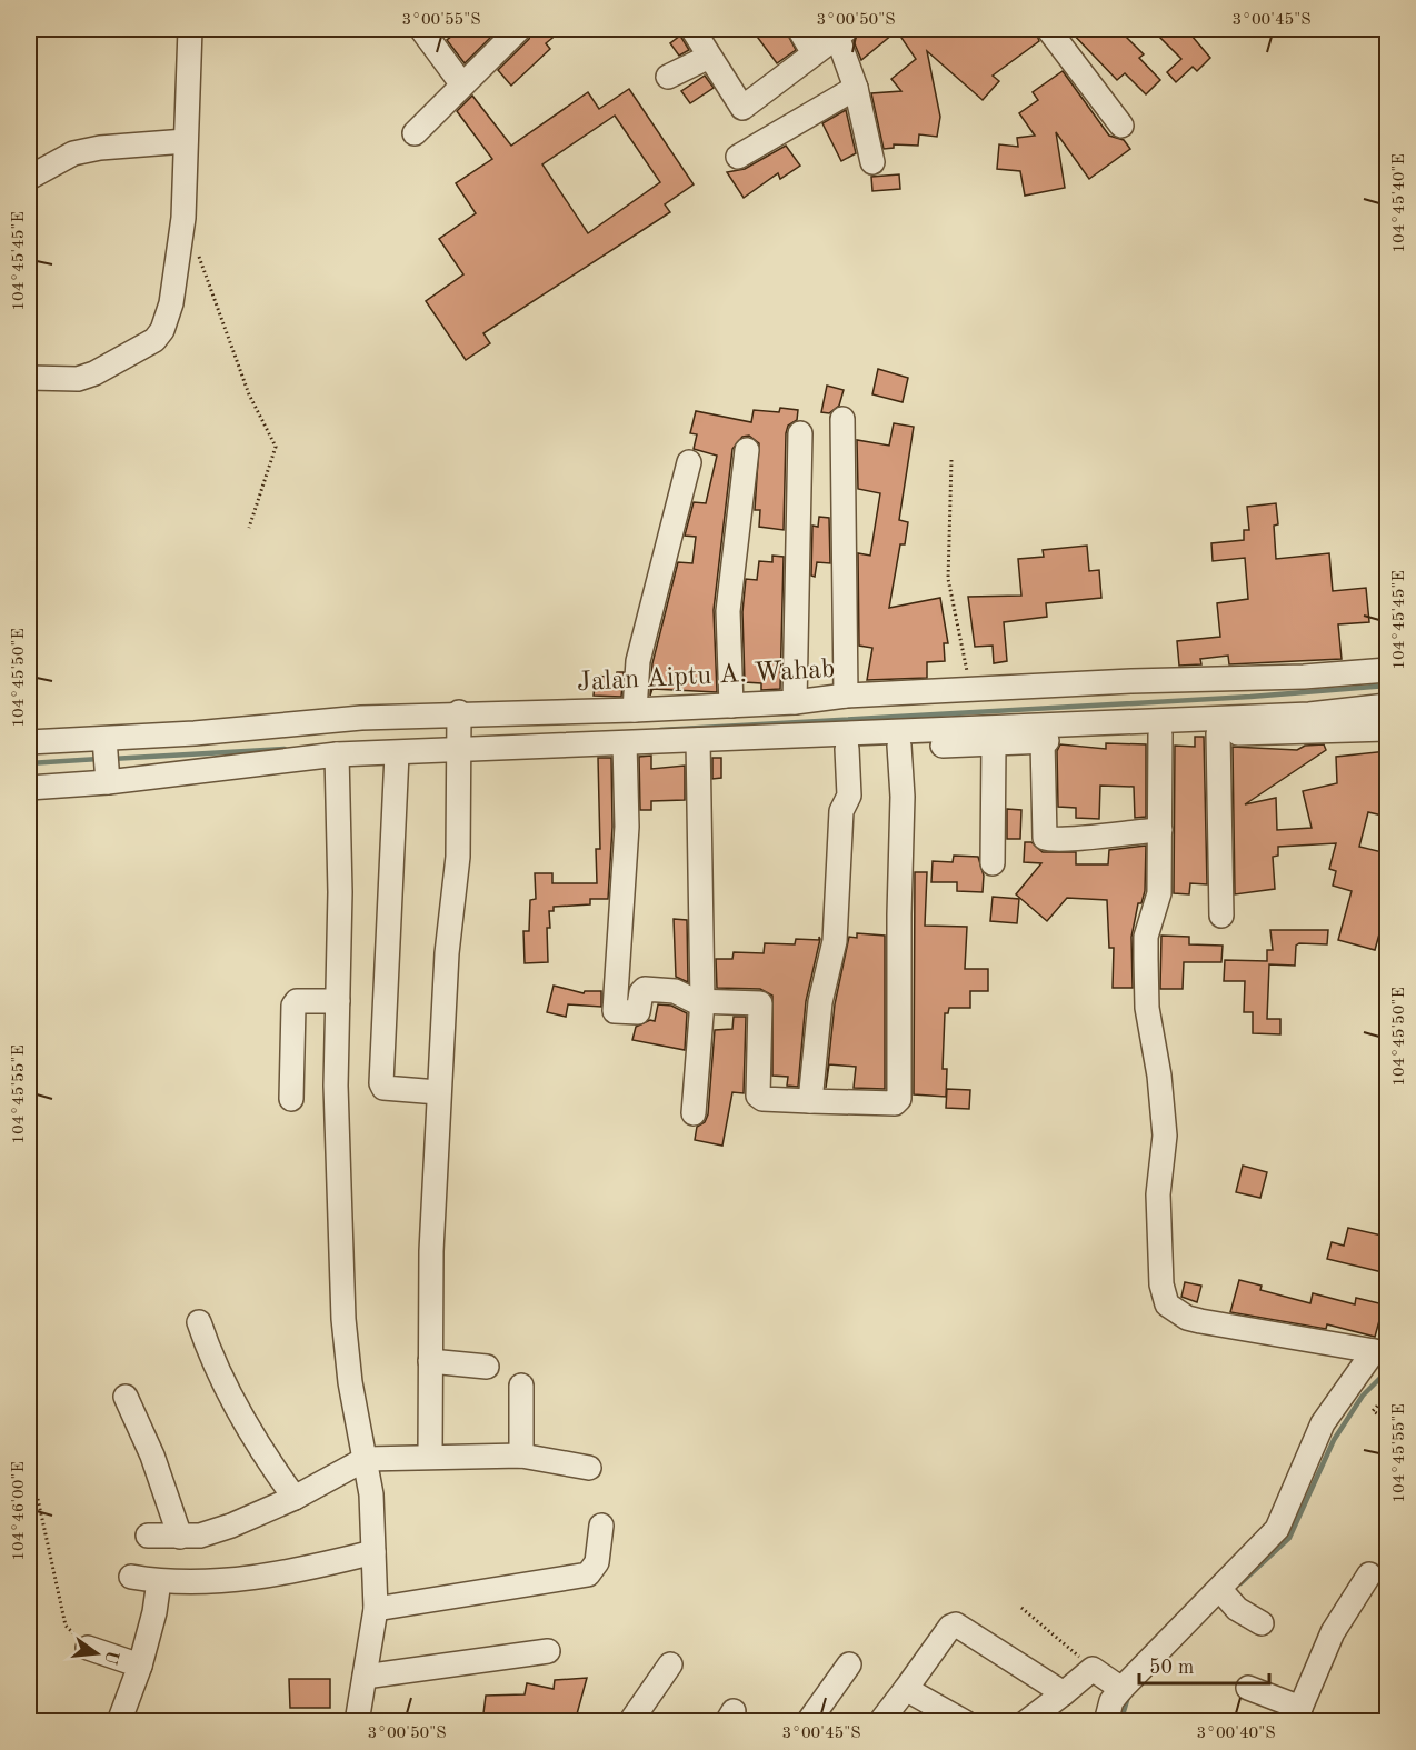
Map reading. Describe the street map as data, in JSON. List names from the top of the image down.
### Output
{
  "streets": {
    "street": ["Jalan Aiptu A. Wahab"]
  },
  "scale_bar": "50 m",
  "north": "right",
  "coordinates": [
    "3°00'55\"S",
    "3°00'50\"S",
    "3°00'45\"S",
    "104°45'40\"E",
    "104°45'45\"E",
    "104°45'50\"E",
    "104°45'55\"E",
    "104°46'00\"E",
    "3°00'40\"S"
  ]
}
